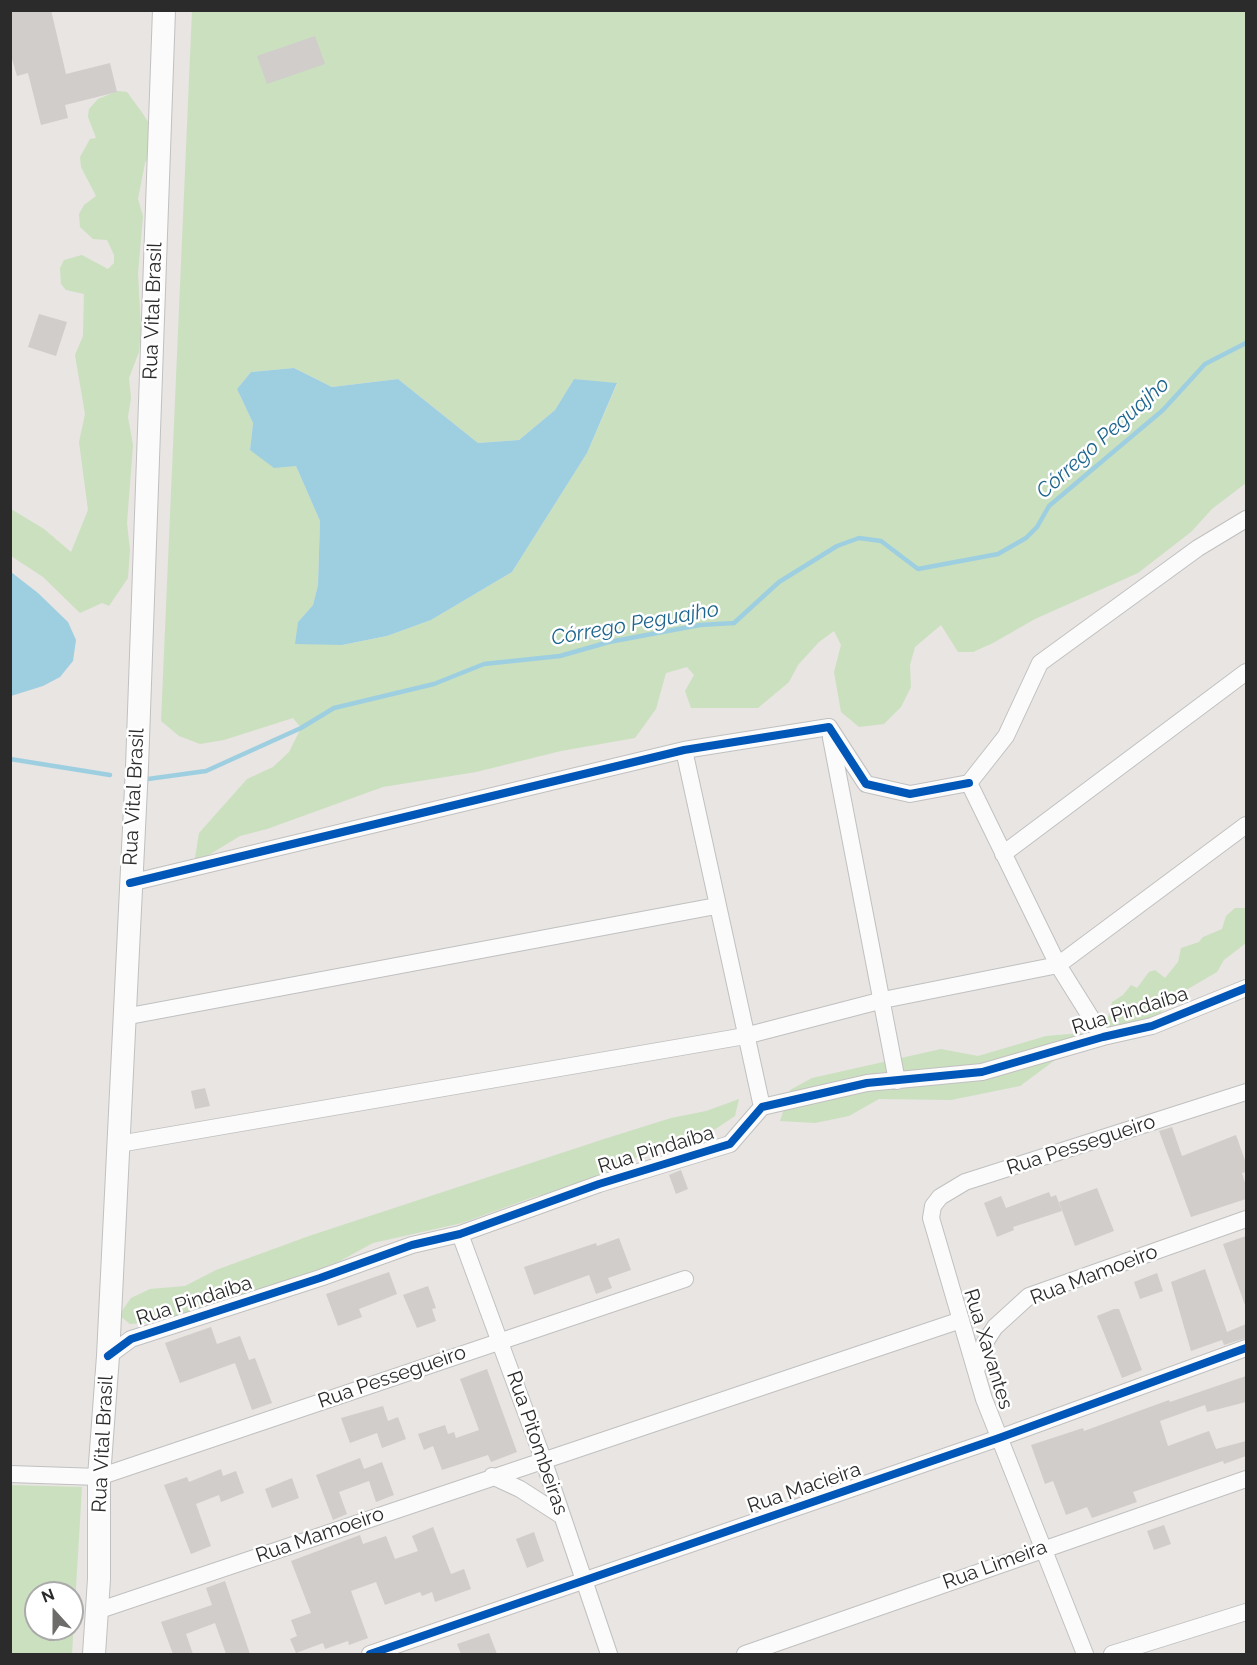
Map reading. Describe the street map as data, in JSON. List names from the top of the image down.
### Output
{
  "streets": {
    "main road": ["Rua Vital Brasil"],
    "street": [
      "Rua Pindaíba",
      "Rua Pessegueiro",
      "Rua Mamoeiro",
      "Rua Xavantes",
      "Rua Pitombeiras",
      "Rua Macieira",
      "Rua Limeira"
    ]
  },
  "crossings": [
    ["Rua Vital Brasil", "Rua Pindaíba"],
    ["Rua Vital Brasil", "Rua Pessegueiro"],
    ["Rua Vital Brasil", "Rua Mamoeiro"],
    ["Rua Pindaíba", "Rua Pitombeiras"],
    ["Rua Pessegueiro", "Rua Xavantes"],
    ["Rua Pessegueiro", "Rua Pitombeiras"],
    ["Rua Mamoeiro", "Rua Xavantes"],
    ["Rua Mamoeiro", "Rua Pitombeiras"],
    ["Rua Xavantes", "Rua Macieira"],
    ["Rua Xavantes", "Rua Limeira"],
    ["Rua Pitombeiras", "Rua Macieira"]
  ],
  "water": ["Córrego Peguajho"],
  "north": "top"
}
